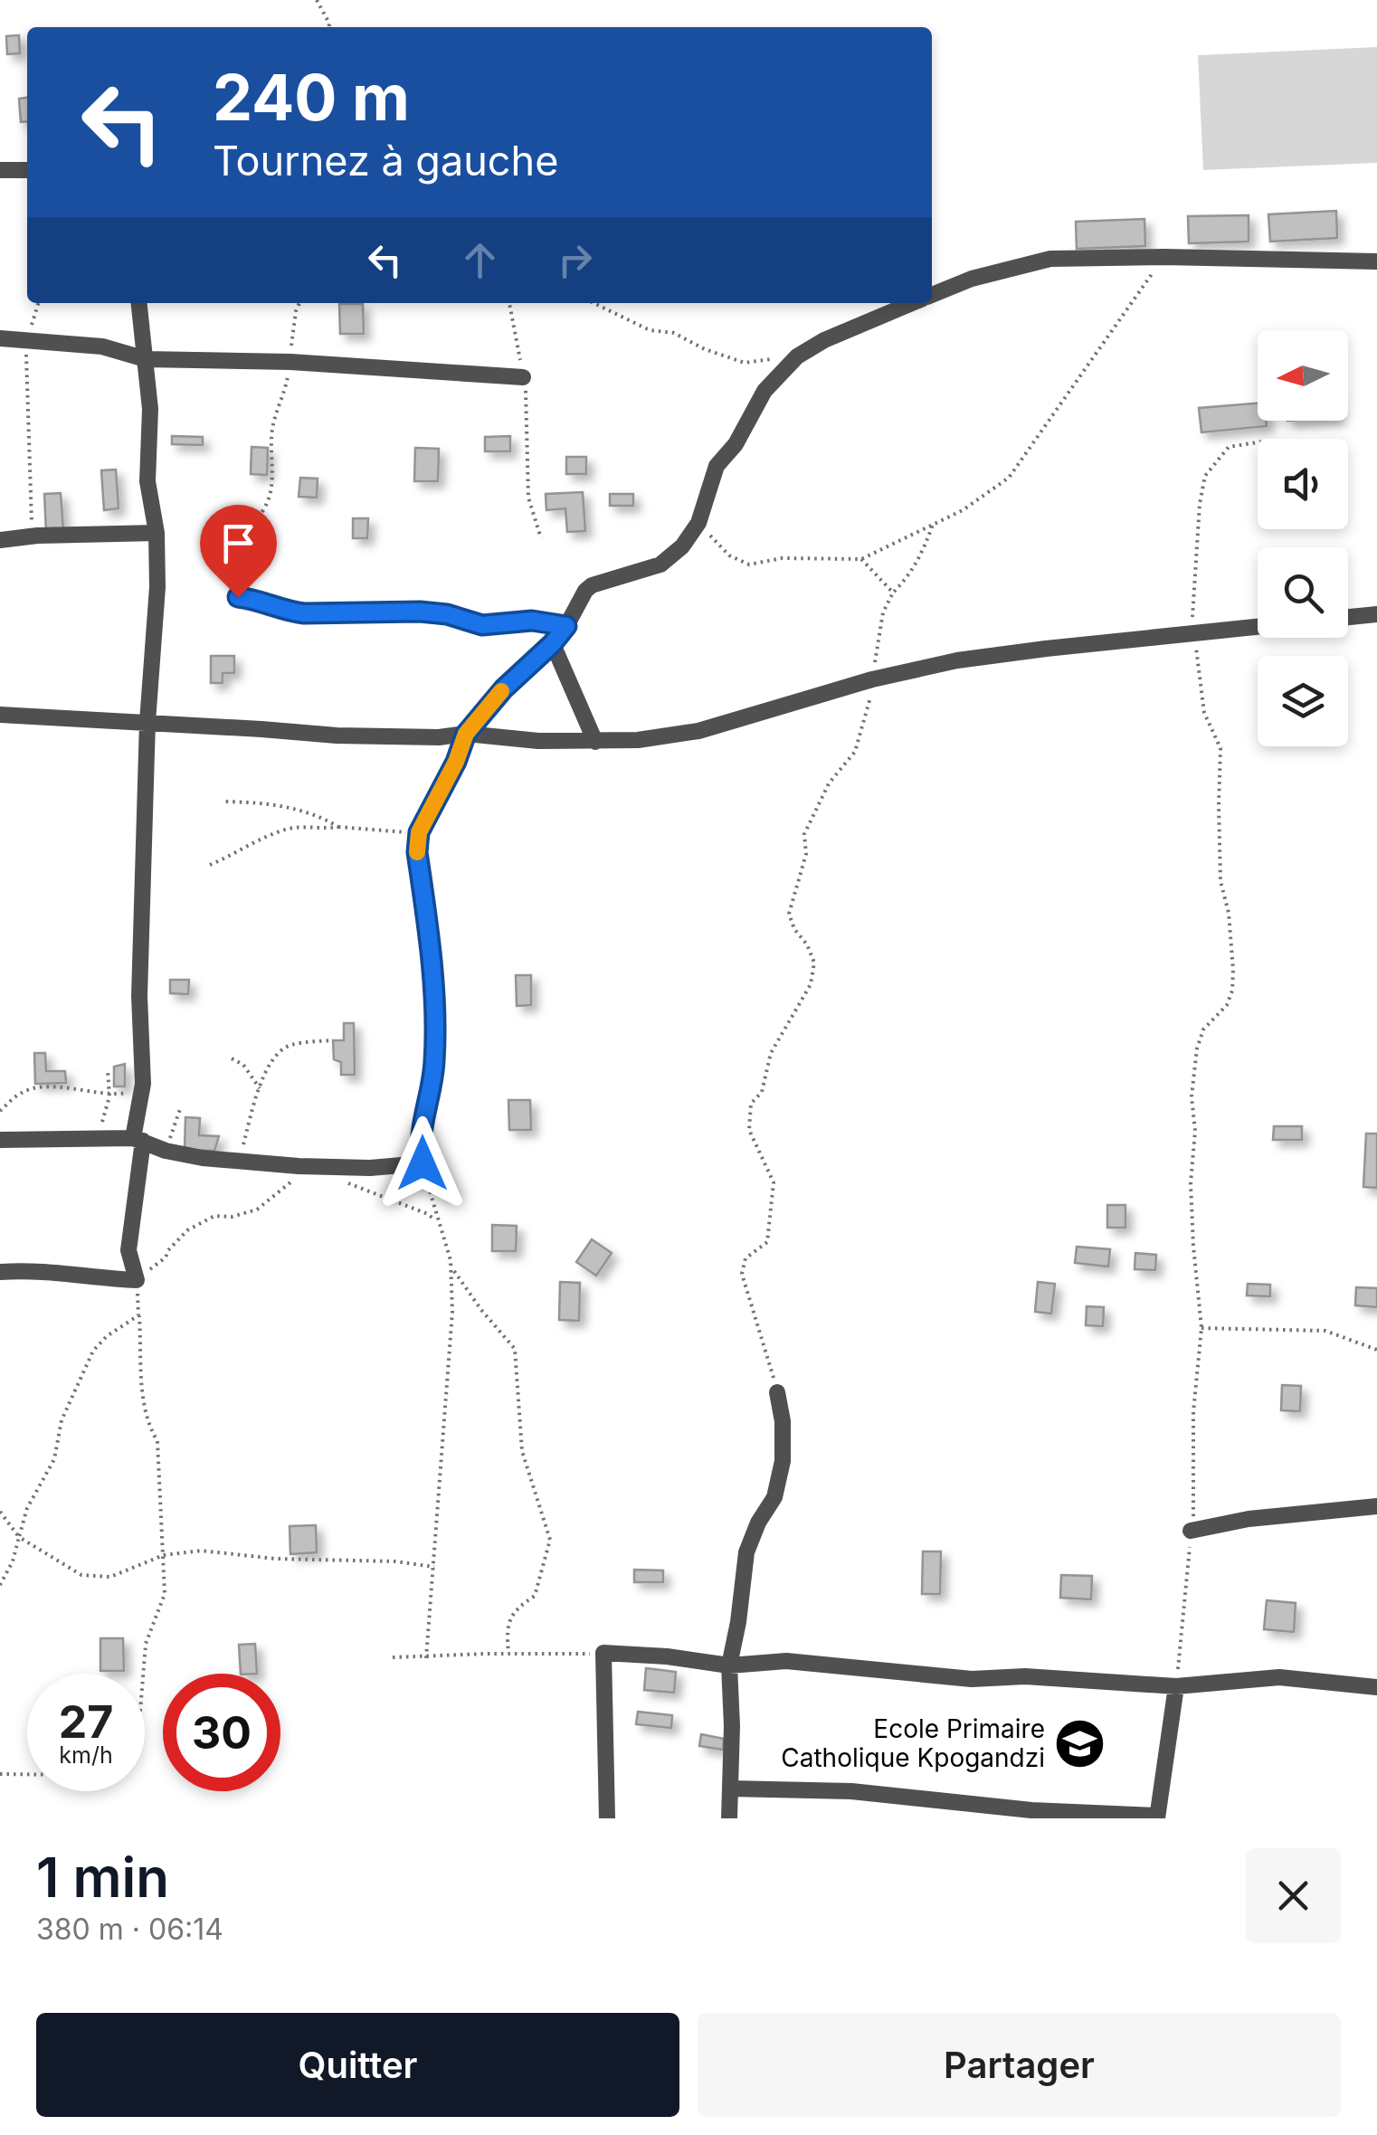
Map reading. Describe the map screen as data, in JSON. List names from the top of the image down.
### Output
{
  "places": {
    "school or university": ["Ecole Primaire Catholique Kpogandzi"]
  },
  "north": "left",
  "page": {
    "turn": ["240 m", "Tournez à gauche"],
    "speed": "27 km/h",
    "limit": "30",
    "heading": ["1 min", "380 m · 06:14"],
    "buttons": ["Quitter", "Partager"]
  }
}
